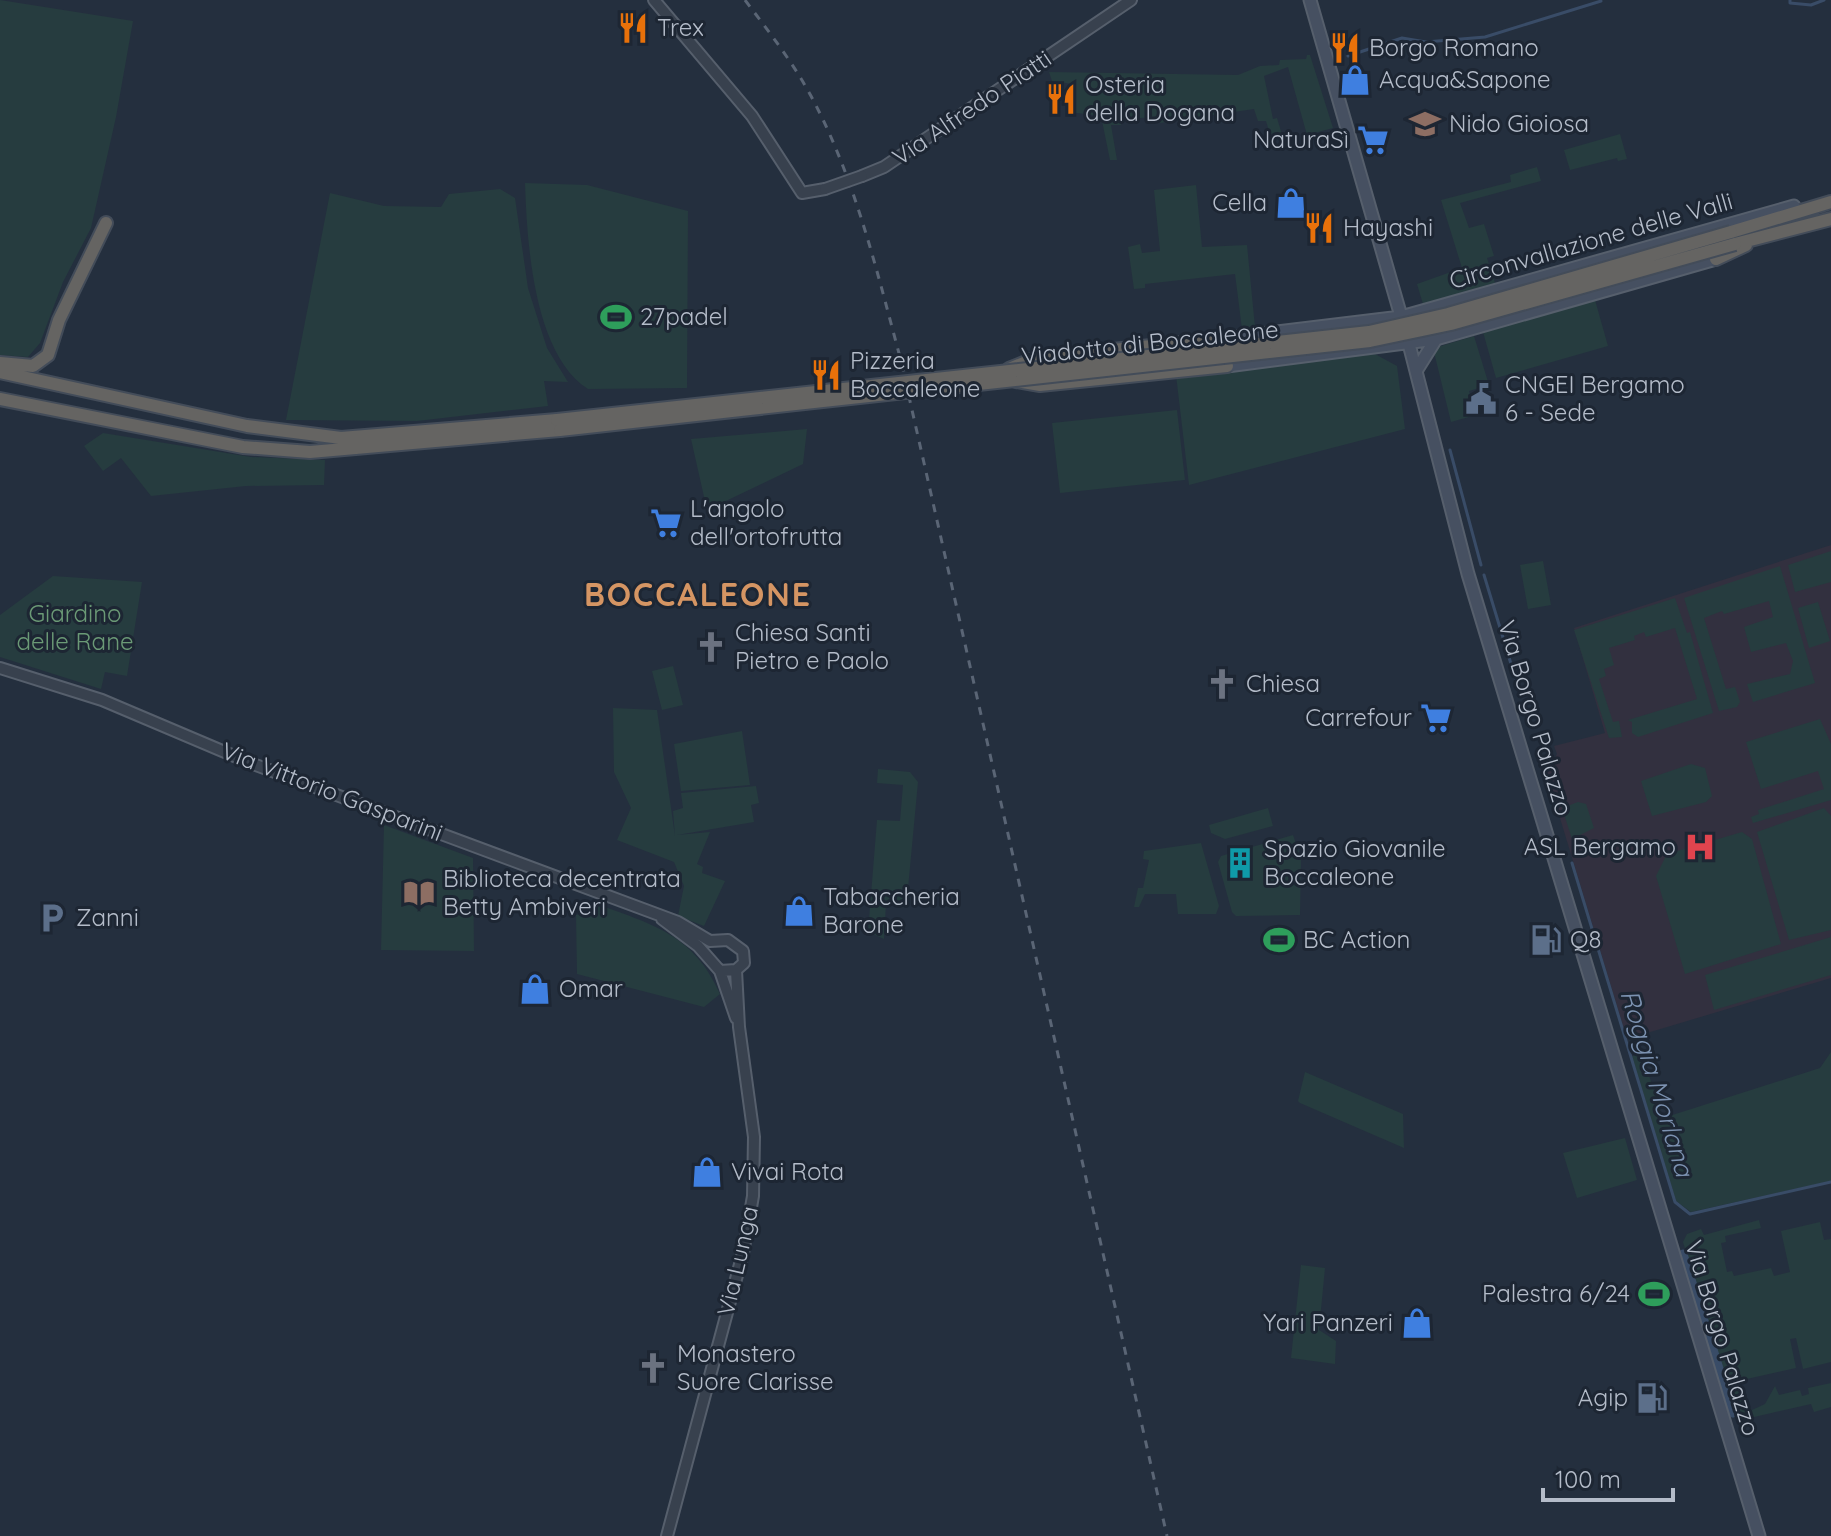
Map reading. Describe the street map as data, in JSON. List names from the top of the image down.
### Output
{
  "streets": {
    "highway": ["Circonvallazione delle Valli", "Viadotto di Boccaleone"],
    "main road": ["Via Borgo Palazzo"],
    "street": ["Via Alfredo Piatti", "Via Vittorio Gasparini", "Via Lunga"]
  },
  "crossings": [
    ["Circonvallazione delle Valli", "Viadotto di Boccaleone"],
    ["Circonvallazione delle Valli", "Via Borgo Palazzo"],
    ["Via Vittorio Gasparini", "Via Lunga"]
  ],
  "districts": ["BOCCALEONE"],
  "water": ["Roggia Morlana"],
  "parks": ["Giardino delle Rane"],
  "places": {
    "restaurant": [
      "Trex",
      "Borgo Romano",
      "Osteria della Dogana",
      "Hayashi",
      "Pizzeria Boccaleone"
    ],
    "shop": [
      "Acqua&Sapone",
      "Cella",
      "Tabaccheria Barone",
      "Omar",
      "Vivai Rota",
      "Yari Panzeri"
    ],
    "school or university": ["Nido Gioiosa"],
    "supermarket": ["NaturaSì", "L'angolo dell'ortofrutta", "Carrefour"],
    "sports": ["27padel", "BC Action", "Palestra 6/24"],
    "public building": ["CNGEI Bergamo 6 - Sede"],
    "church": ["Chiesa Santi Pietro e Paolo", "Chiesa", "Monastero Suore Clarisse"],
    "hospital": ["ASL Bergamo"],
    "building": ["Spazio Giovanile Boccaleone"],
    "library": ["Biblioteca decentrata Betty Ambiveri"],
    "parking": ["Zanni"],
    "fuel station": ["Q8", "Agip"]
  },
  "scale_bar": "100 m"
}
